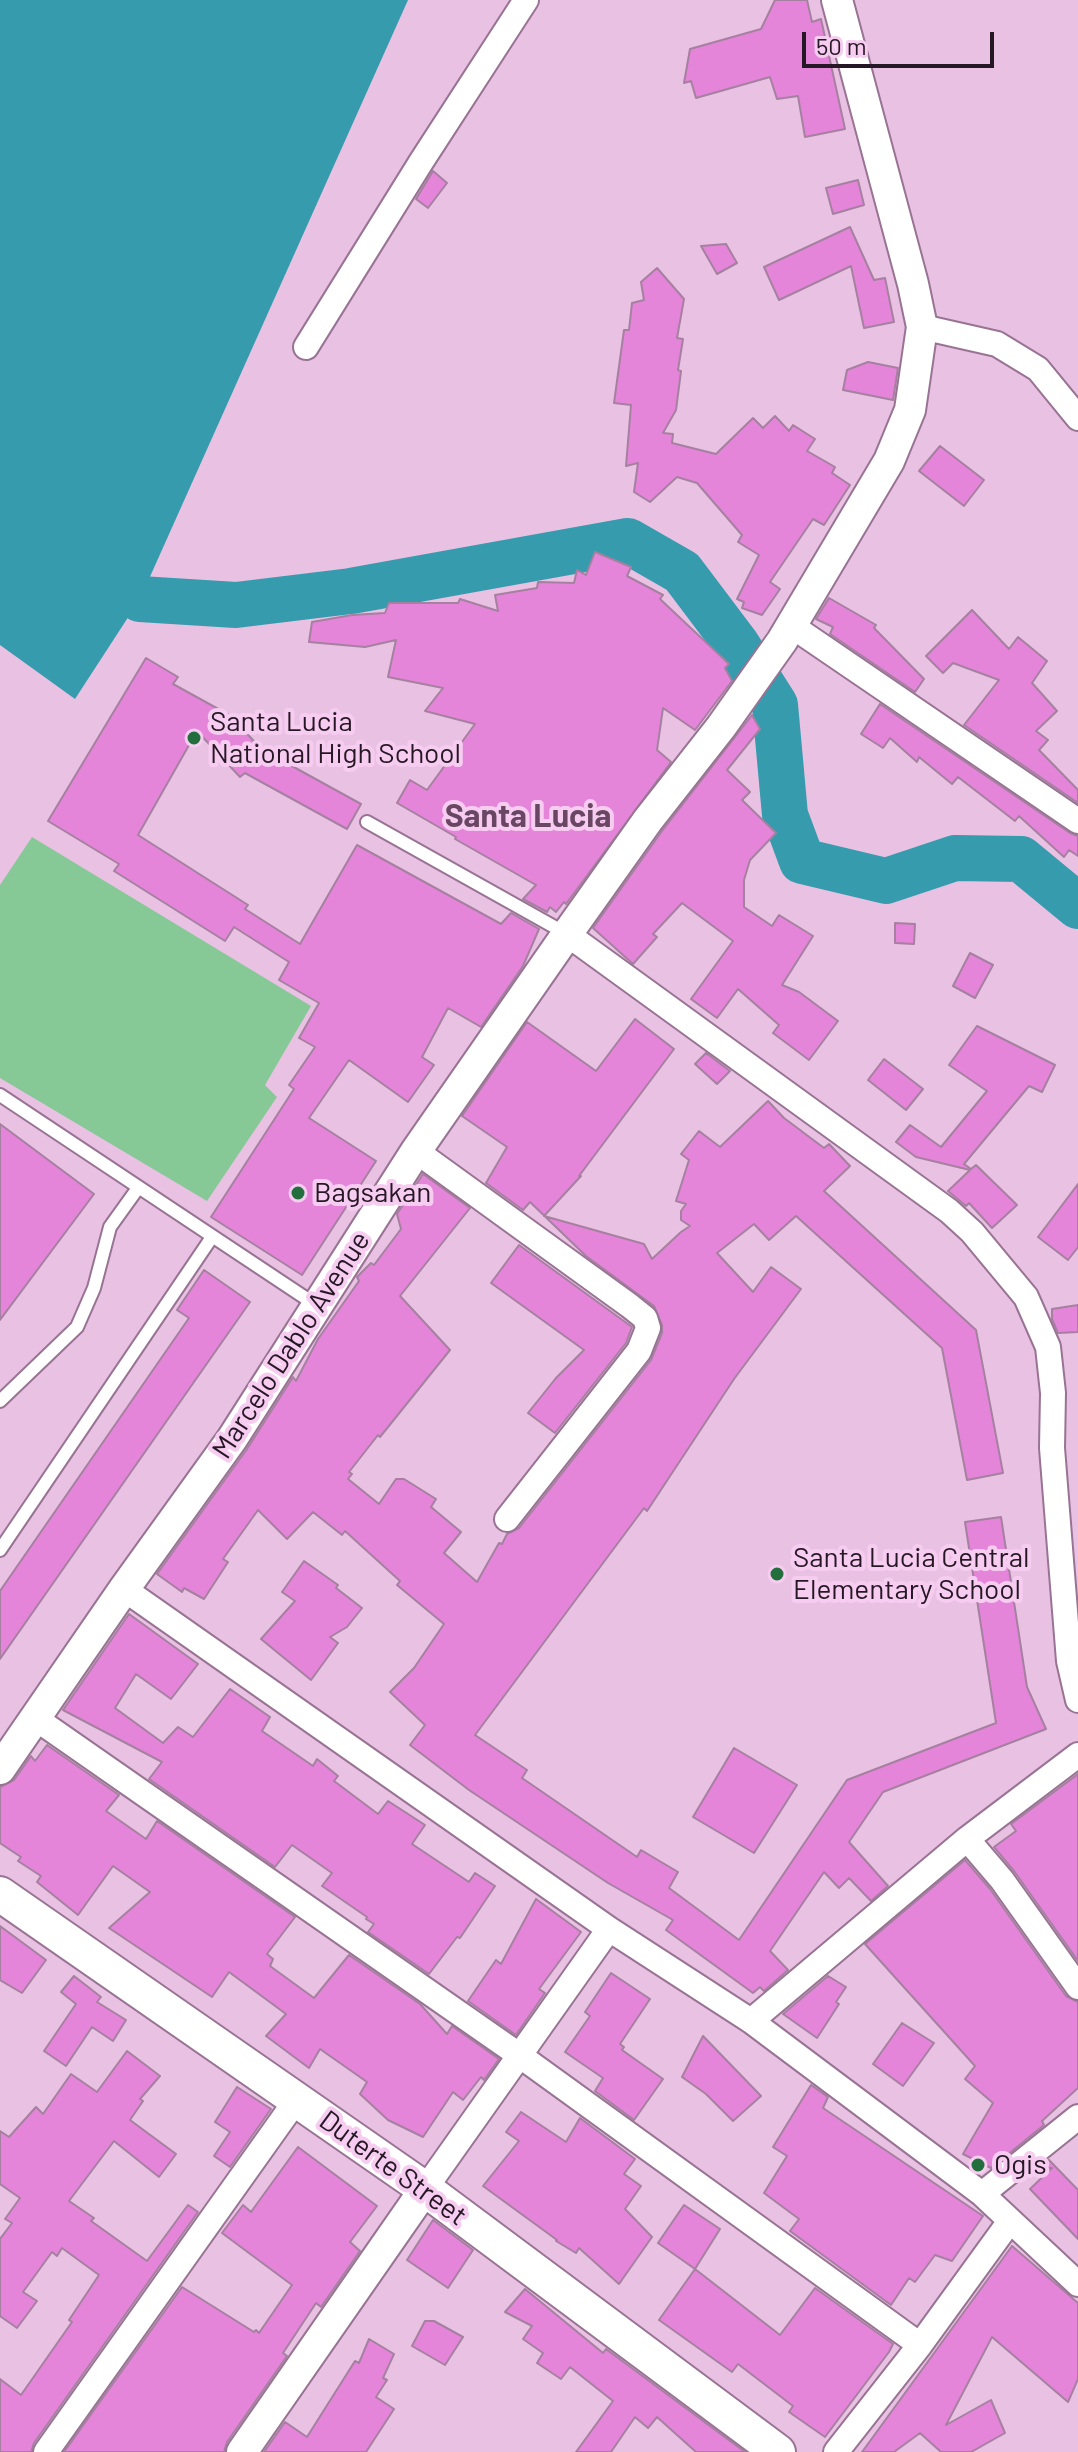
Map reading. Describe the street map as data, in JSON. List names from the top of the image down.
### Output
{
  "streets": {
    "main road": ["Duterte Street"],
    "street": ["Marcelo Dablo Avenue"]
  },
  "districts": ["Santa Lucia"],
  "places": [
    "Santa Lucia National High School",
    "Bagsakan",
    "Santa Lucia Central Elementary School",
    "Ogis"
  ],
  "scale_bar": "50 m"
}
